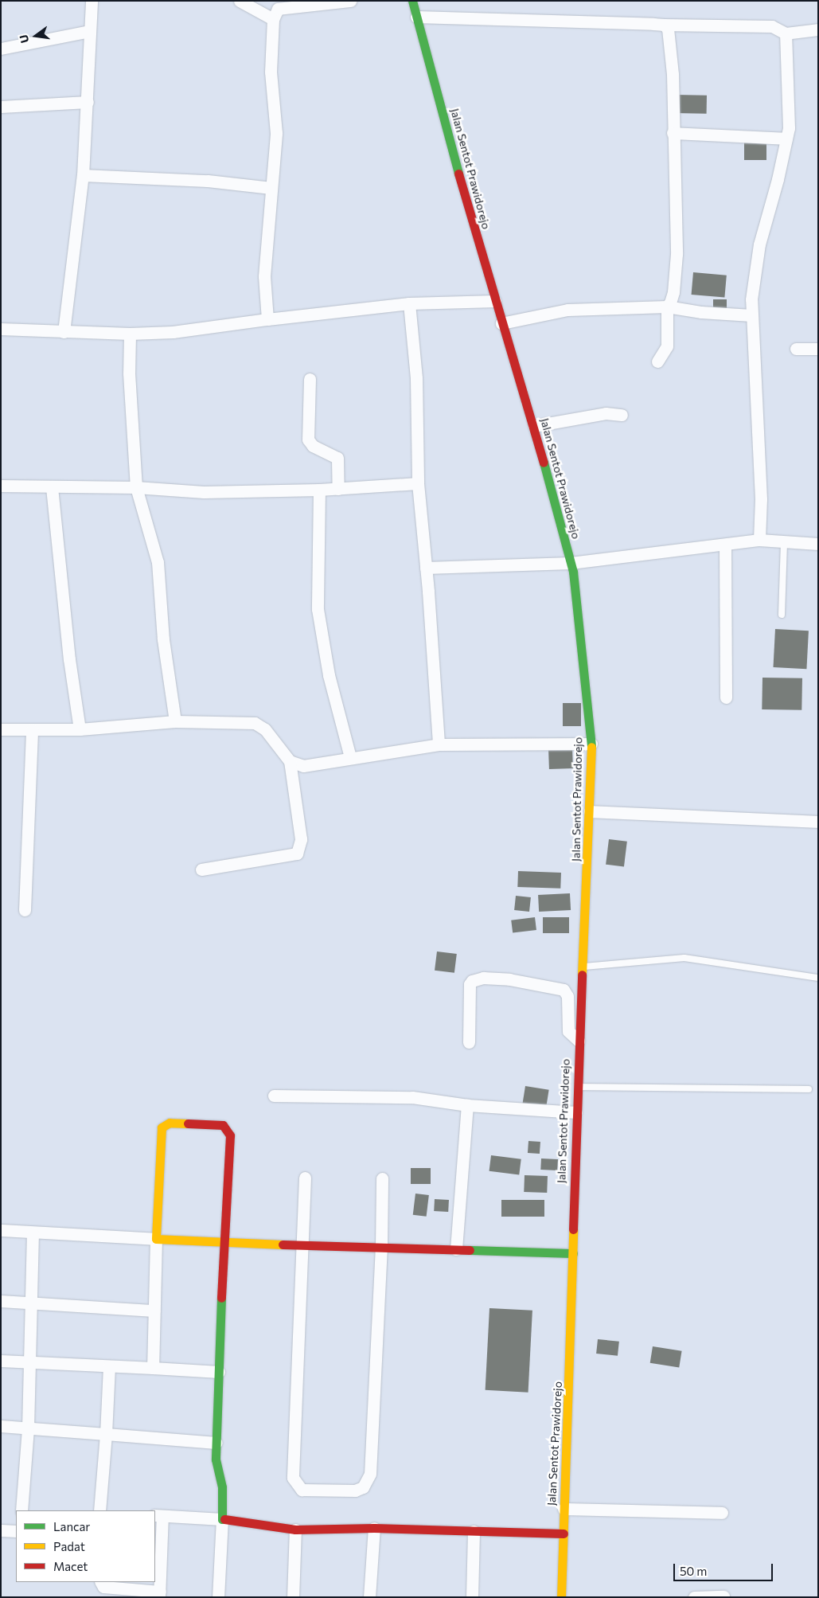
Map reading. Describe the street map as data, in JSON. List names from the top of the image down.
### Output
{
  "streets": {
    "main road": ["Jalan Sentot Prawidorejo"]
  },
  "legend": ["Lancar", "Padat", "Macet"],
  "scale_bar": "50 m",
  "north": "left"
}
